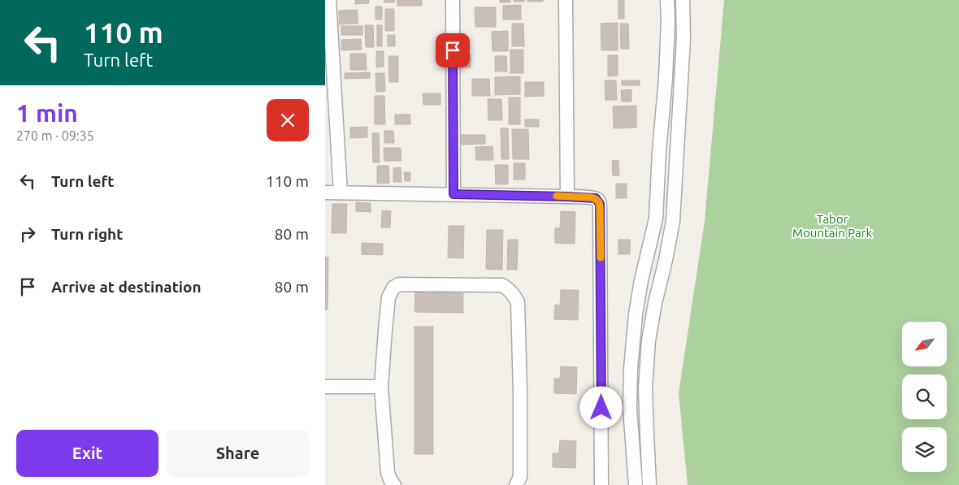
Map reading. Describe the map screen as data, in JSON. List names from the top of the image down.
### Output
{
  "parks": ["Tabor Mountain Park"],
  "north": "bottom left",
  "page": {
    "turn": ["110 m", "Turn left"],
    "heading": ["1 min", "270 m · 09:35"],
    "list": [
      {
        "name": "Turn left",
        "value": "110 m"
      },
      {
        "name": "Turn right",
        "value": "80 m"
      },
      {
        "name": "Arrive at destination",
        "value": "80 m"
      }
    ],
    "buttons": ["Exit", "Share"]
  }
}
